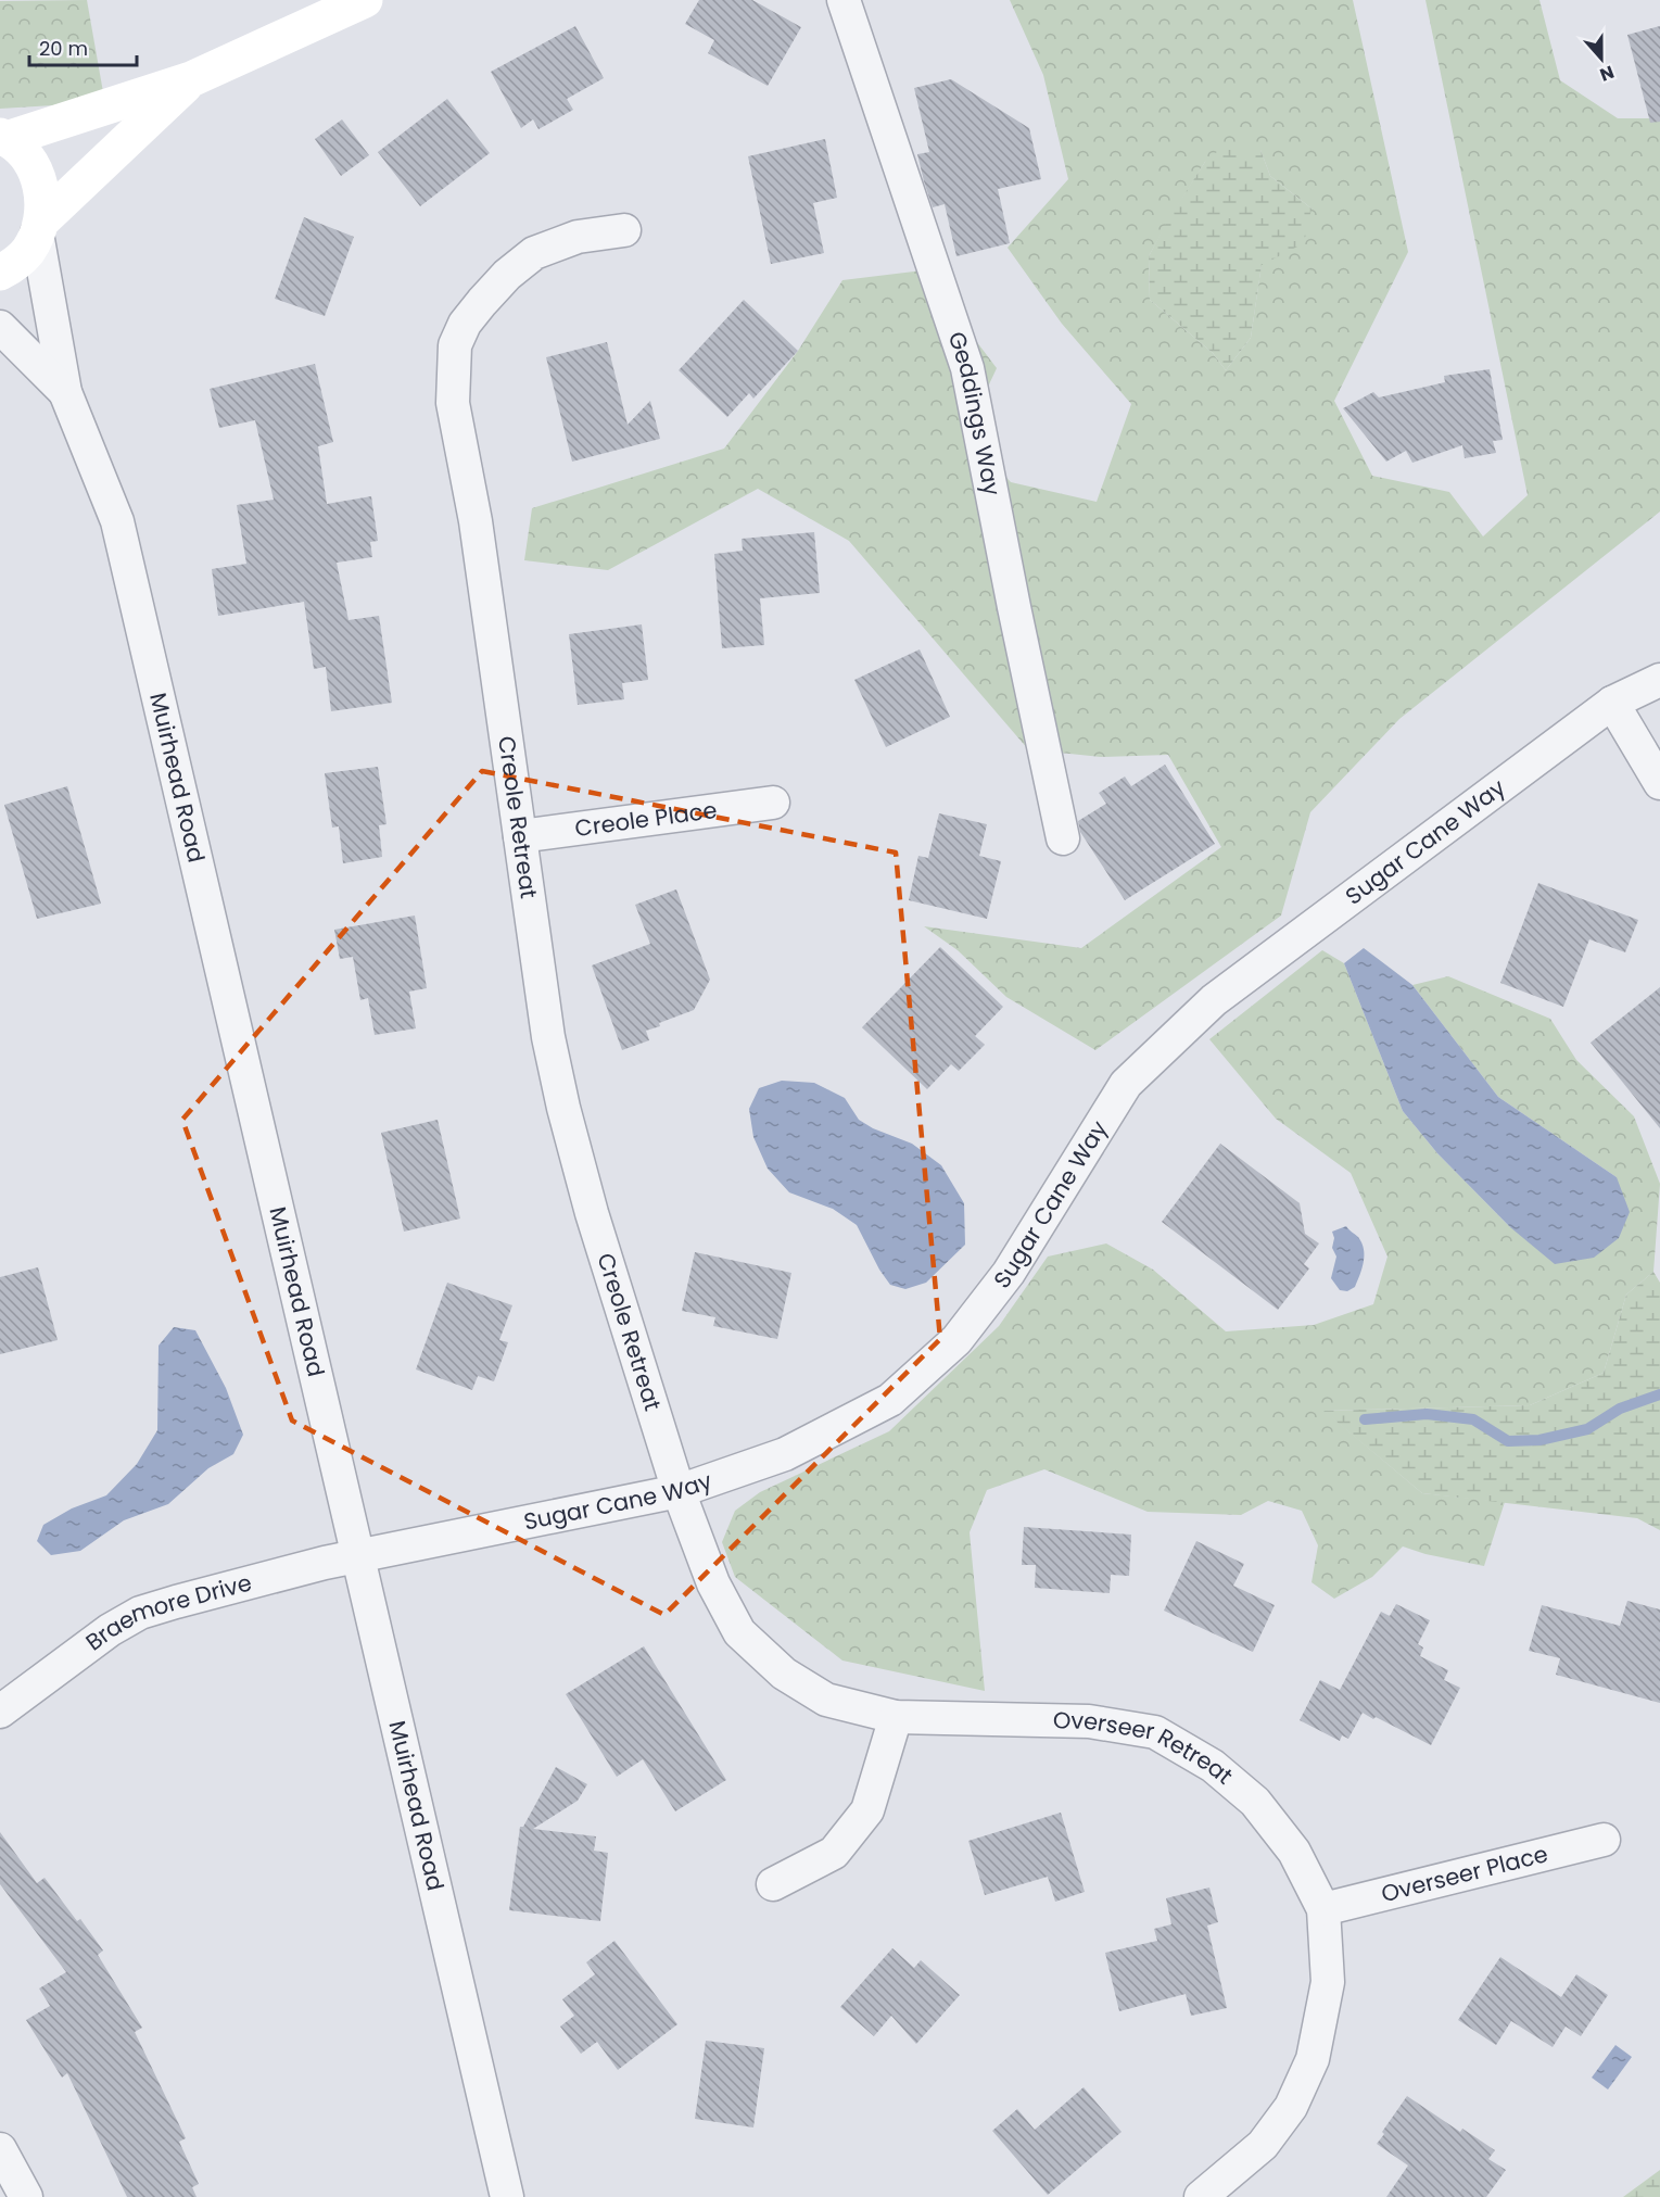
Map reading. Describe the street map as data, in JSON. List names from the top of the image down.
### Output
{
  "streets": {
    "street": [
      "Geddings Way",
      "Muirhead Road",
      "Creole Retreat",
      "Creole Place",
      "Sugar Cane Way",
      "Braemore Drive",
      "Overseer Retreat",
      "Overseer Place"
    ]
  },
  "crossings": [
    ["Muirhead Road", "Sugar Cane Way"],
    ["Muirhead Road", "Braemore Drive"],
    ["Creole Retreat", "Creole Place"],
    ["Creole Retreat", "Sugar Cane Way"],
    ["Creole Retreat", "Overseer Retreat"],
    ["Sugar Cane Way", "Braemore Drive"],
    ["Sugar Cane Way", "Overseer Retreat"],
    ["Overseer Retreat", "Overseer Place"]
  ],
  "scale_bar": "20 m",
  "north": "bottom"
}
